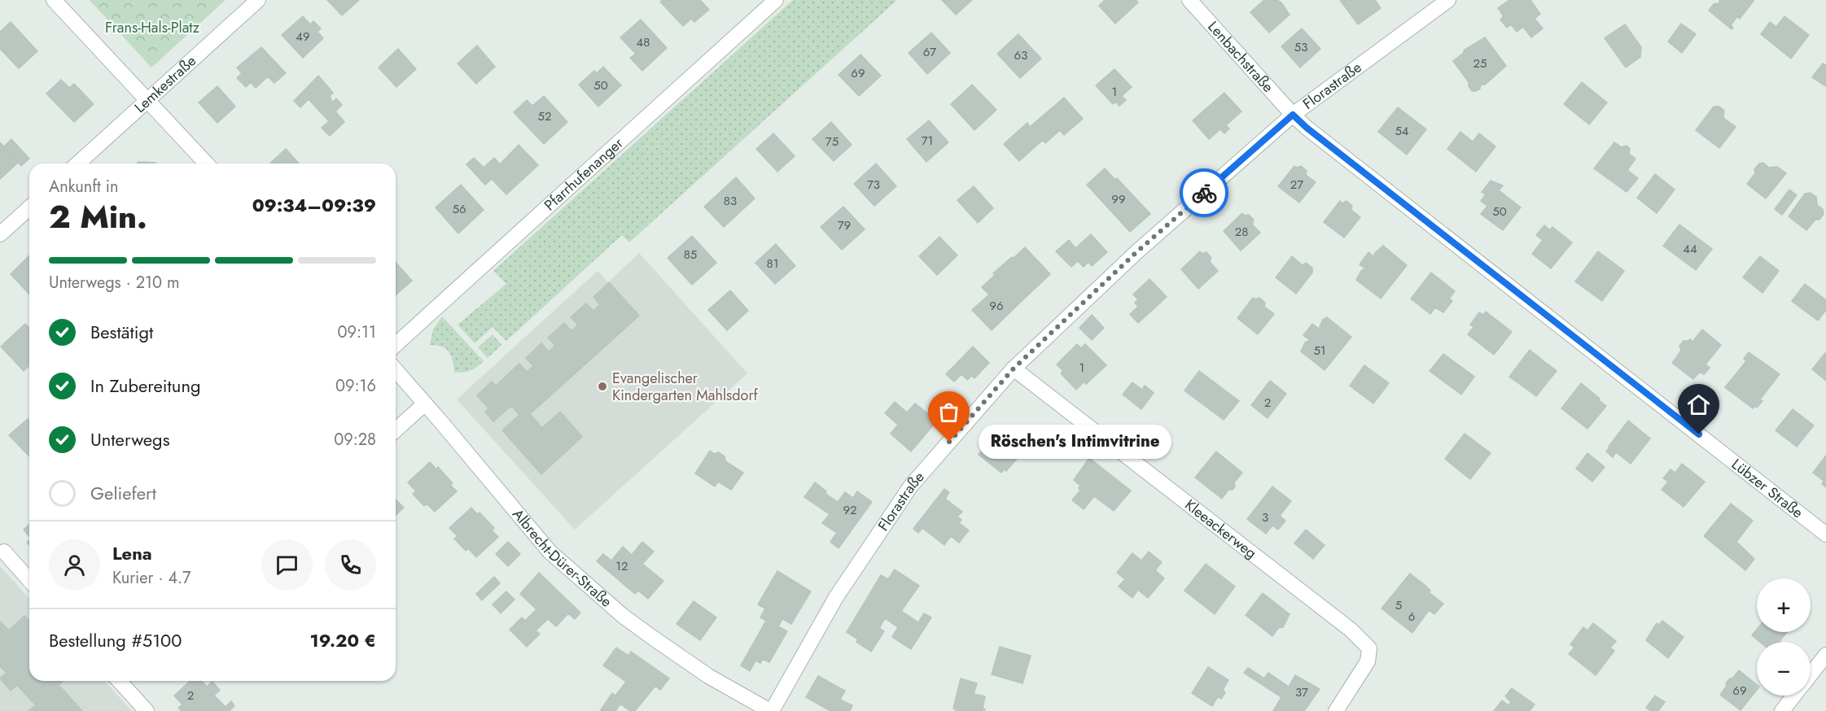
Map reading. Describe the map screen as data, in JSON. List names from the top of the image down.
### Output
{
  "streets": {
    "street": [
      "Lenbachstraße",
      "Lemkestraße",
      "Florastraße",
      "Pfarrhufenanger",
      "Lübzer Straße",
      "Kleeackerweg",
      "Albrecht-Dürer-Straße"
    ]
  },
  "crossings": [
    ["Lenbachstraße", "Florastraße"],
    ["Lenbachstraße", "Lübzer Straße"],
    ["Florastraße", "Lübzer Straße"],
    ["Florastraße", "Kleeackerweg"],
    ["Florastraße", "Albrecht-Dürer-Straße"]
  ],
  "parks": ["Frans-Hals-Platz"],
  "places": ["Evangelischer Kindergarten Mahlsdorf", "Röschen's Intimvitrine"],
  "house_numbers": [
    "49",
    "48",
    "53",
    "67",
    "63",
    "25",
    "69",
    "50",
    "1",
    "52",
    "54",
    "71",
    "75",
    "73",
    "27",
    "99",
    "83",
    "56",
    "50",
    "79",
    "28",
    "44",
    "85",
    "81",
    "96",
    "51",
    "1",
    "2",
    "92",
    "3",
    "12",
    "5",
    "6",
    "69",
    "37",
    "2"
  ],
  "page": {
    "heading": ["2 Min.", "Ankunft in", "09:34–09:39"],
    "panel": [
      "Lena",
      "Kurier · 4.7",
      "Bestellung #5100",
      "19.20 €"
    ],
    "bar": "Unterwegs · 210 m",
    "list": [
      ["Bestätigt", "09:11"],
      ["In Zubereitung", "09:16"],
      ["Unterwegs", "09:28"],
      "Geliefert"
    ],
    "bubble": "Röschen's Intimvitrine",
    "map_buttons": ["+", "−"]
  }
}
